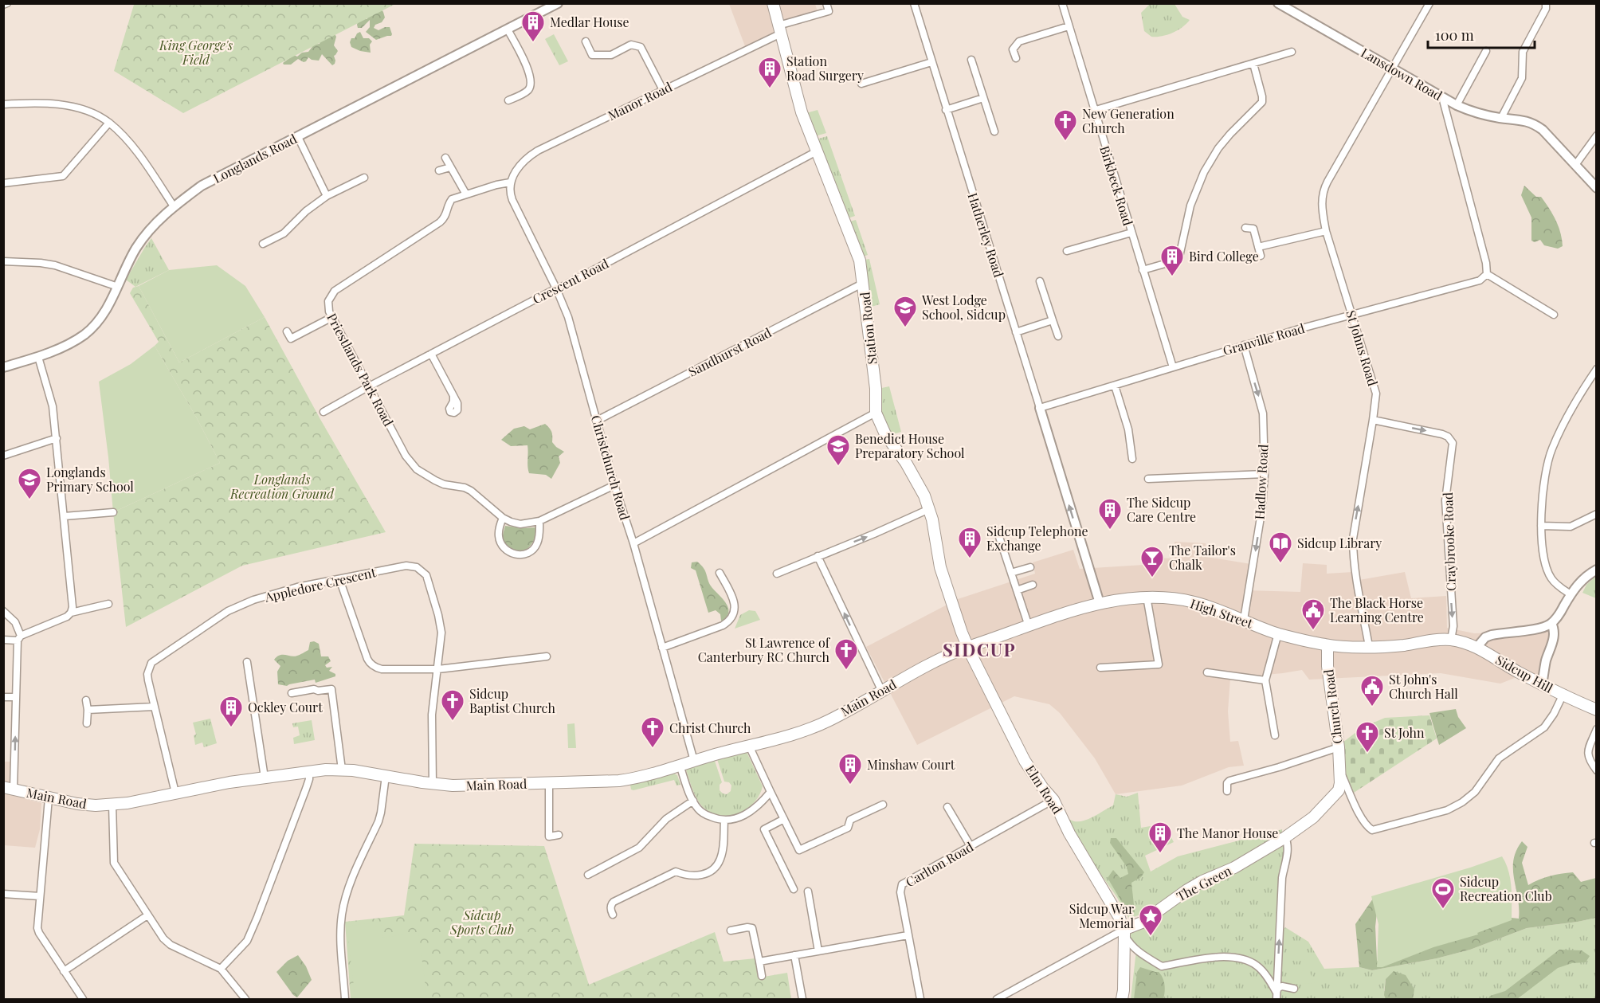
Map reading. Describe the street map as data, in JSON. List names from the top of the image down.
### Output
{
  "streets": {
    "main road": [
      "Station Road",
      "High Street",
      "Sidcup Hill",
      "Main Road",
      "Church Road",
      "Elm Road",
      "The Green"
    ],
    "street": [
      "Lansdown Road",
      "Manor Road",
      "Longlands Road",
      "Birkbeck Road",
      "Hatherley Road",
      "Crescent Road",
      "Granville Road",
      "St Johns Road",
      "Sandhurst Road",
      "Priestlands Park Road",
      "Christchurch Road",
      "Hadlow Road",
      "Craybrooke Road",
      "Appledore Crescent",
      "Carlton Road"
    ]
  },
  "crossings": [
    ["Lansdown Road", "St Johns Road"],
    ["Manor Road", "Station Road"],
    ["Manor Road", "Priestlands Park Road"],
    ["Manor Road", "Christchurch Road"],
    ["Birkbeck Road", "Granville Road"],
    ["Hatherley Road", "Granville Road"],
    ["Hatherley Road", "High Street"],
    ["Crescent Road", "Station Road"],
    ["Crescent Road", "Priestlands Park Road"],
    ["Crescent Road", "Christchurch Road"],
    ["Station Road", "Sandhurst Road"],
    ["Station Road", "High Street"],
    ["Station Road", "Main Road"],
    ["Station Road", "Elm Road"],
    ["Granville Road", "St Johns Road"],
    ["Granville Road", "Hadlow Road"],
    ["St Johns Road", "Craybrooke Road"],
    ["St Johns Road", "High Street"],
    ["Sandhurst Road", "Christchurch Road"],
    ["Priestlands Park Road", "Christchurch Road"],
    ["Christchurch Road", "Main Road"],
    ["Hadlow Road", "High Street"],
    ["Craybrooke Road", "High Street"],
    ["Craybrooke Road", "Sidcup Hill"],
    ["Appledore Crescent", "Main Road"],
    ["High Street", "Sidcup Hill"],
    ["High Street", "Main Road"],
    ["High Street", "Church Road"],
    ["High Street", "Elm Road"],
    ["Main Road", "Elm Road"],
    ["Church Road", "The Green"],
    ["Elm Road", "Carlton Road"],
    ["Elm Road", "The Green"]
  ],
  "one_way": ["Hadlow Road", "Craybrooke Road"],
  "districts": ["SIDCUP"],
  "parks": ["King George's Field", "Longlands Recreation Ground", "Sidcup Sports Club"],
  "places": {
    "building": [
      "Medlar House",
      "Station Road Surgery",
      "Bird College",
      "The Sidcup Care Centre",
      "Sidcup Telephone Exchange",
      "Ockley Court",
      "Minshaw Court",
      "The Manor House"
    ],
    "church": [
      "New Generation Church",
      "St Lawrence of Canterbury RC Church",
      "Sidcup Baptist Church",
      "Christ Church",
      "St John"
    ],
    "school or university": ["West Lodge School, Sidcup", "Benedict House Preparatory School", "Longlands Primary School"],
    "library": ["Sidcup Library"],
    "bar": ["The Tailor's Chalk"],
    "public building": ["The Black Horse Learning Centre", "St John's Church Hall"],
    "sports": ["Sidcup Recreation Club"],
    "place": ["Sidcup War Memorial"]
  },
  "scale_bar": "100 m"
}
